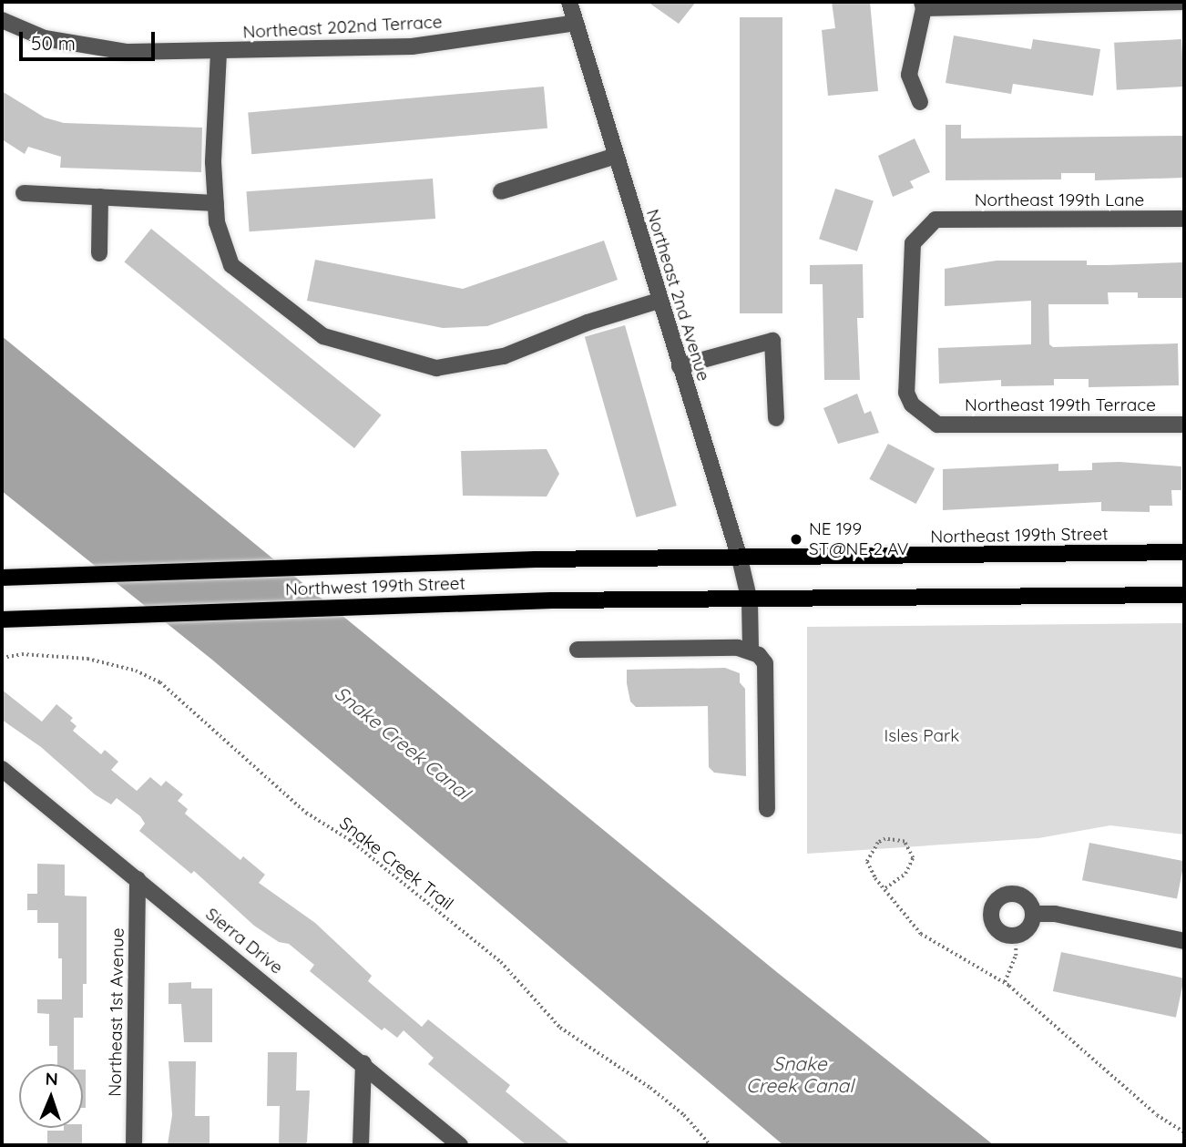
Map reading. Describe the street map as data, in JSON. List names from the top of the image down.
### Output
{
  "streets": {
    "main road": ["Northeast 199th Street", "Northwest 199th Street"],
    "street": [
      "Northeast 202nd Terrace",
      "Northeast 199th Lane",
      "Northeast 2nd Avenue",
      "Northeast 199th Terrace",
      "Sierra Drive",
      "Northeast 1st Avenue"
    ],
    "path": ["Snake Creek Trail"]
  },
  "crossings": [
    ["Northeast 202nd Terrace", "Northeast 2nd Avenue"],
    ["Northeast 199th Lane", "Northeast 199th Terrace"],
    ["Northeast 2nd Avenue", "Northeast 199th Street"],
    ["Northeast 2nd Avenue", "Northwest 199th Street"],
    ["Northeast 199th Street", "Northwest 199th Street"],
    ["Sierra Drive", "Northeast 1st Avenue"]
  ],
  "water": ["Snake Creek Canal"],
  "parks": ["Isles Park"],
  "places": ["NE 199 ST@NE 2 AV"],
  "scale_bar": "50 m",
  "north": "top"
}
